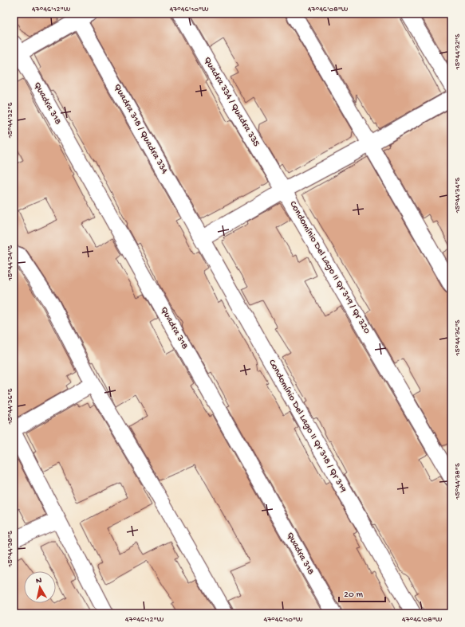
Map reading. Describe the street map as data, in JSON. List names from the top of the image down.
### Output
{
  "streets": {
    "street": [
      "Quadra 334 / Quadra 335",
      "Quadra 318",
      "Quadra 318 / Quadra 334",
      "Condomínio Del Lago II Qr 319 / Qr 320",
      "Condomínio Del Lago II Qr 318 / Qr 319"
    ]
  },
  "crossings": [
    ["Quadra 334 / Quadra 335", "Condomínio Del Lago II Qr 319 / Qr 320"],
    ["Quadra 318 / Quadra 334", "Condomínio Del Lago II Qr 318 / Qr 319"]
  ],
  "scale_bar": "20 m",
  "north": "top",
  "coordinates": [
    "47°46'12\"W",
    "47°46'10\"W",
    "47°46'08\"W",
    "15°44'32\"S",
    "15°44'34\"S",
    "15°44'36\"S",
    "15°44'38\"S"
  ]
}
